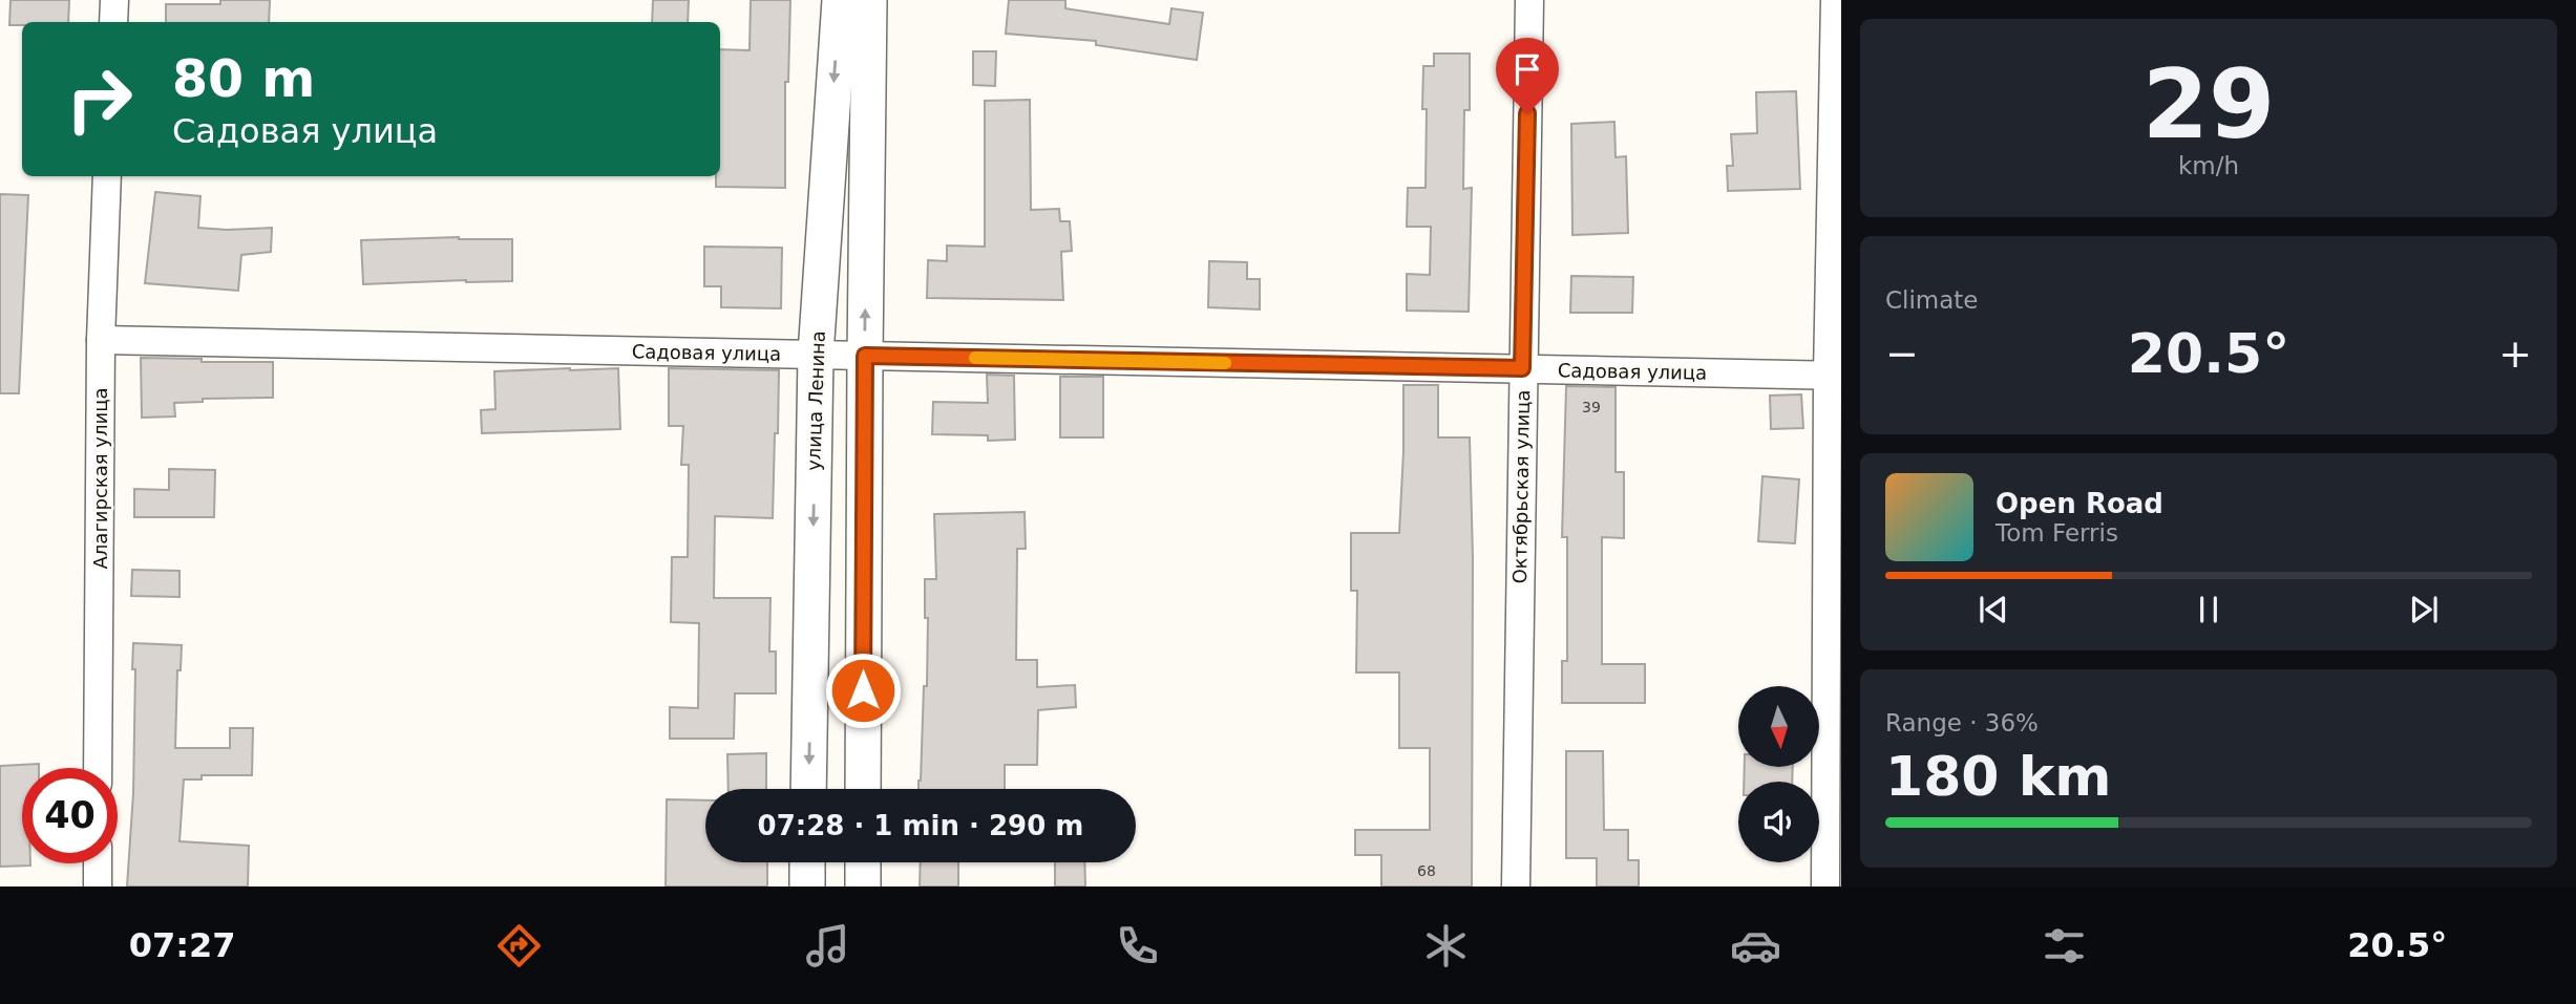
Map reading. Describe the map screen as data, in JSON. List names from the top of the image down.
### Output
{
  "streets": {
    "street": [
      "Садовая улица",
      "улица Ленина",
      "Алагирская улица",
      "Октябрьская улица"
    ]
  },
  "crossings": [
    ["Садовая улица", "улица Ленина"],
    ["Садовая улица", "Алагирская улица"],
    ["Садовая улица", "Октябрьская улица"]
  ],
  "house_numbers": ["39", "68"],
  "north": "bottom",
  "page": {
    "tile": [
      ["29", "km/h"],
      "Climate",
      ["Range · 36%", "180 km"]
    ],
    "turn": ["80 m", "Садовая улица"],
    "heat": ["−", "20.5°", "+"],
    "song": ["Open Road", "Tom Ferris"],
    "limit": "40",
    "trip": "07:28 · 1 min · 290 m",
    "tabs": ["07:27", "20.5°"]
  }
}
